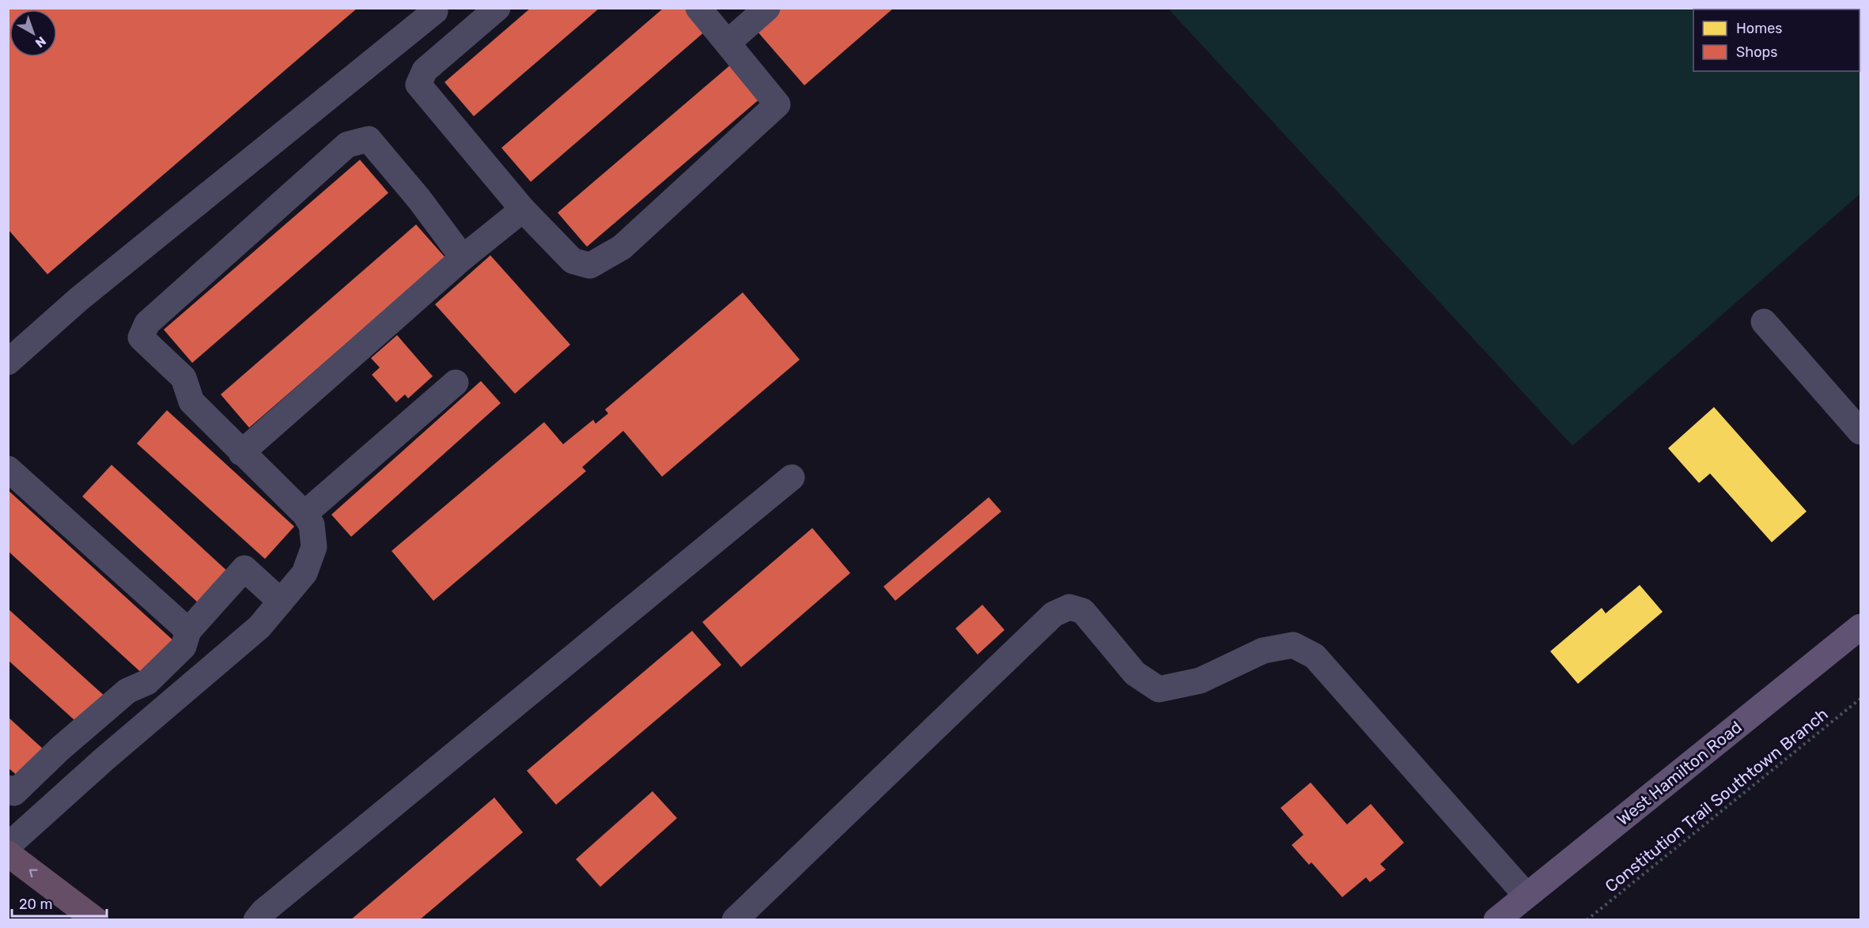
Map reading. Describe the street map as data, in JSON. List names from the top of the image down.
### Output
{
  "streets": {
    "main road": ["West Hamilton Road"],
    "path": ["Constitution Trail Southtown Branch"]
  },
  "legend": ["Homes", "Shops"],
  "scale_bar": "20 m",
  "north": "bottom right"
}
